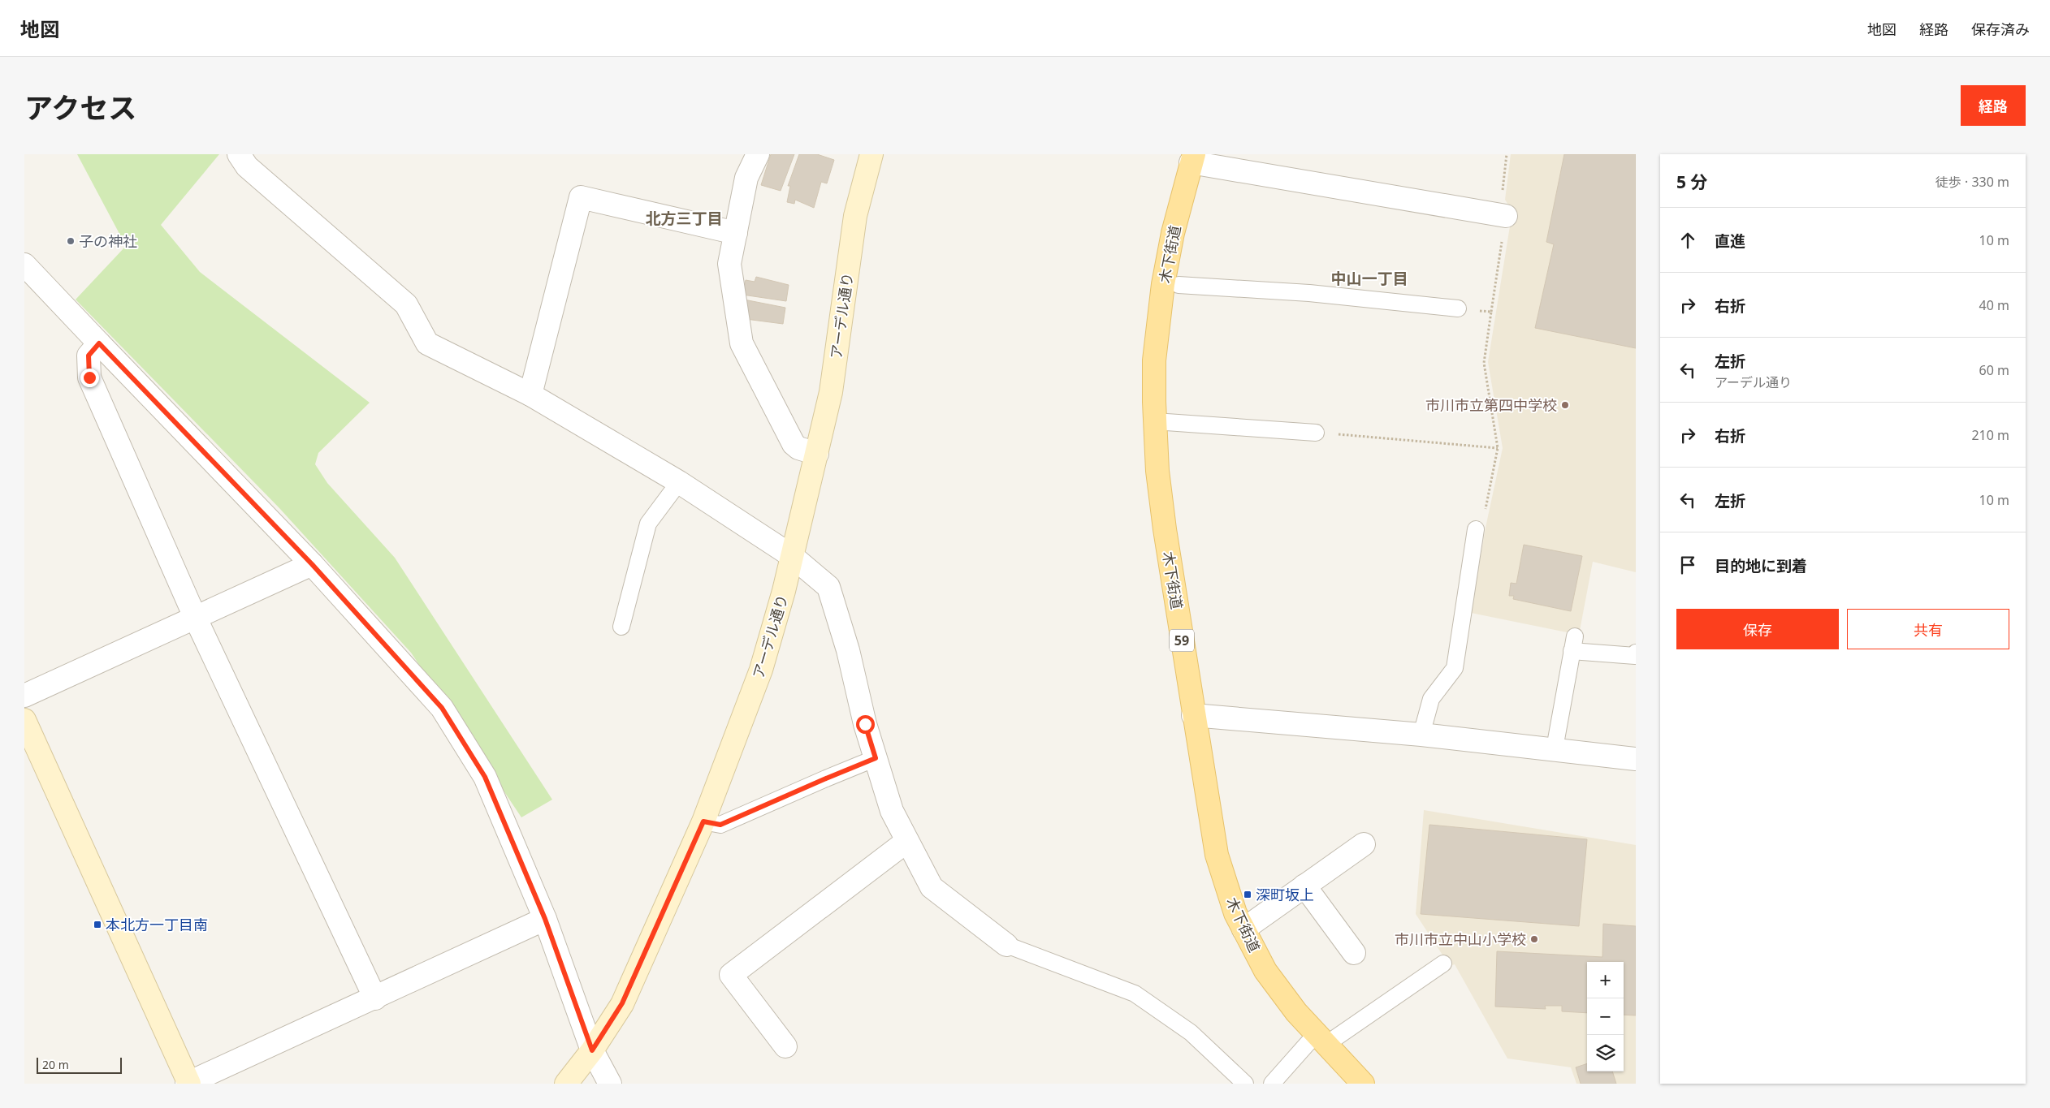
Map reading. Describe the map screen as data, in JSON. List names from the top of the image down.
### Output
{
  "streets": {
    "main road": ["木下街道", "59"],
    "street": ["アーデル通り"]
  },
  "districts": ["北方三丁目", "中山一丁目"],
  "places": {
    "other": ["子の神社", "市川市立第四中学校", "市川市立中山小学校"],
    "transit": ["深町坂上", "本北方一丁目南"]
  },
  "scale_bar": "20 m",
  "page": {
    "header": "地図",
    "nav": ["地図", "経路", "保存済み"],
    "title": "アクセス",
    "buttons": [
      "経路",
      ["保存", "共有"]
    ],
    "heading": ["5 分", "徒歩 · 330 m"],
    "list": [
      ["直進", "10 m"],
      ["右折", "40 m"],
      ["左折", "アーデル通り", "60 m"],
      ["右折", "210 m"],
      ["左折", "10 m"],
      "目的地に到着"
    ],
    "map_buttons": ["+", "−"],
    "scale": "20 m"
  }
}
